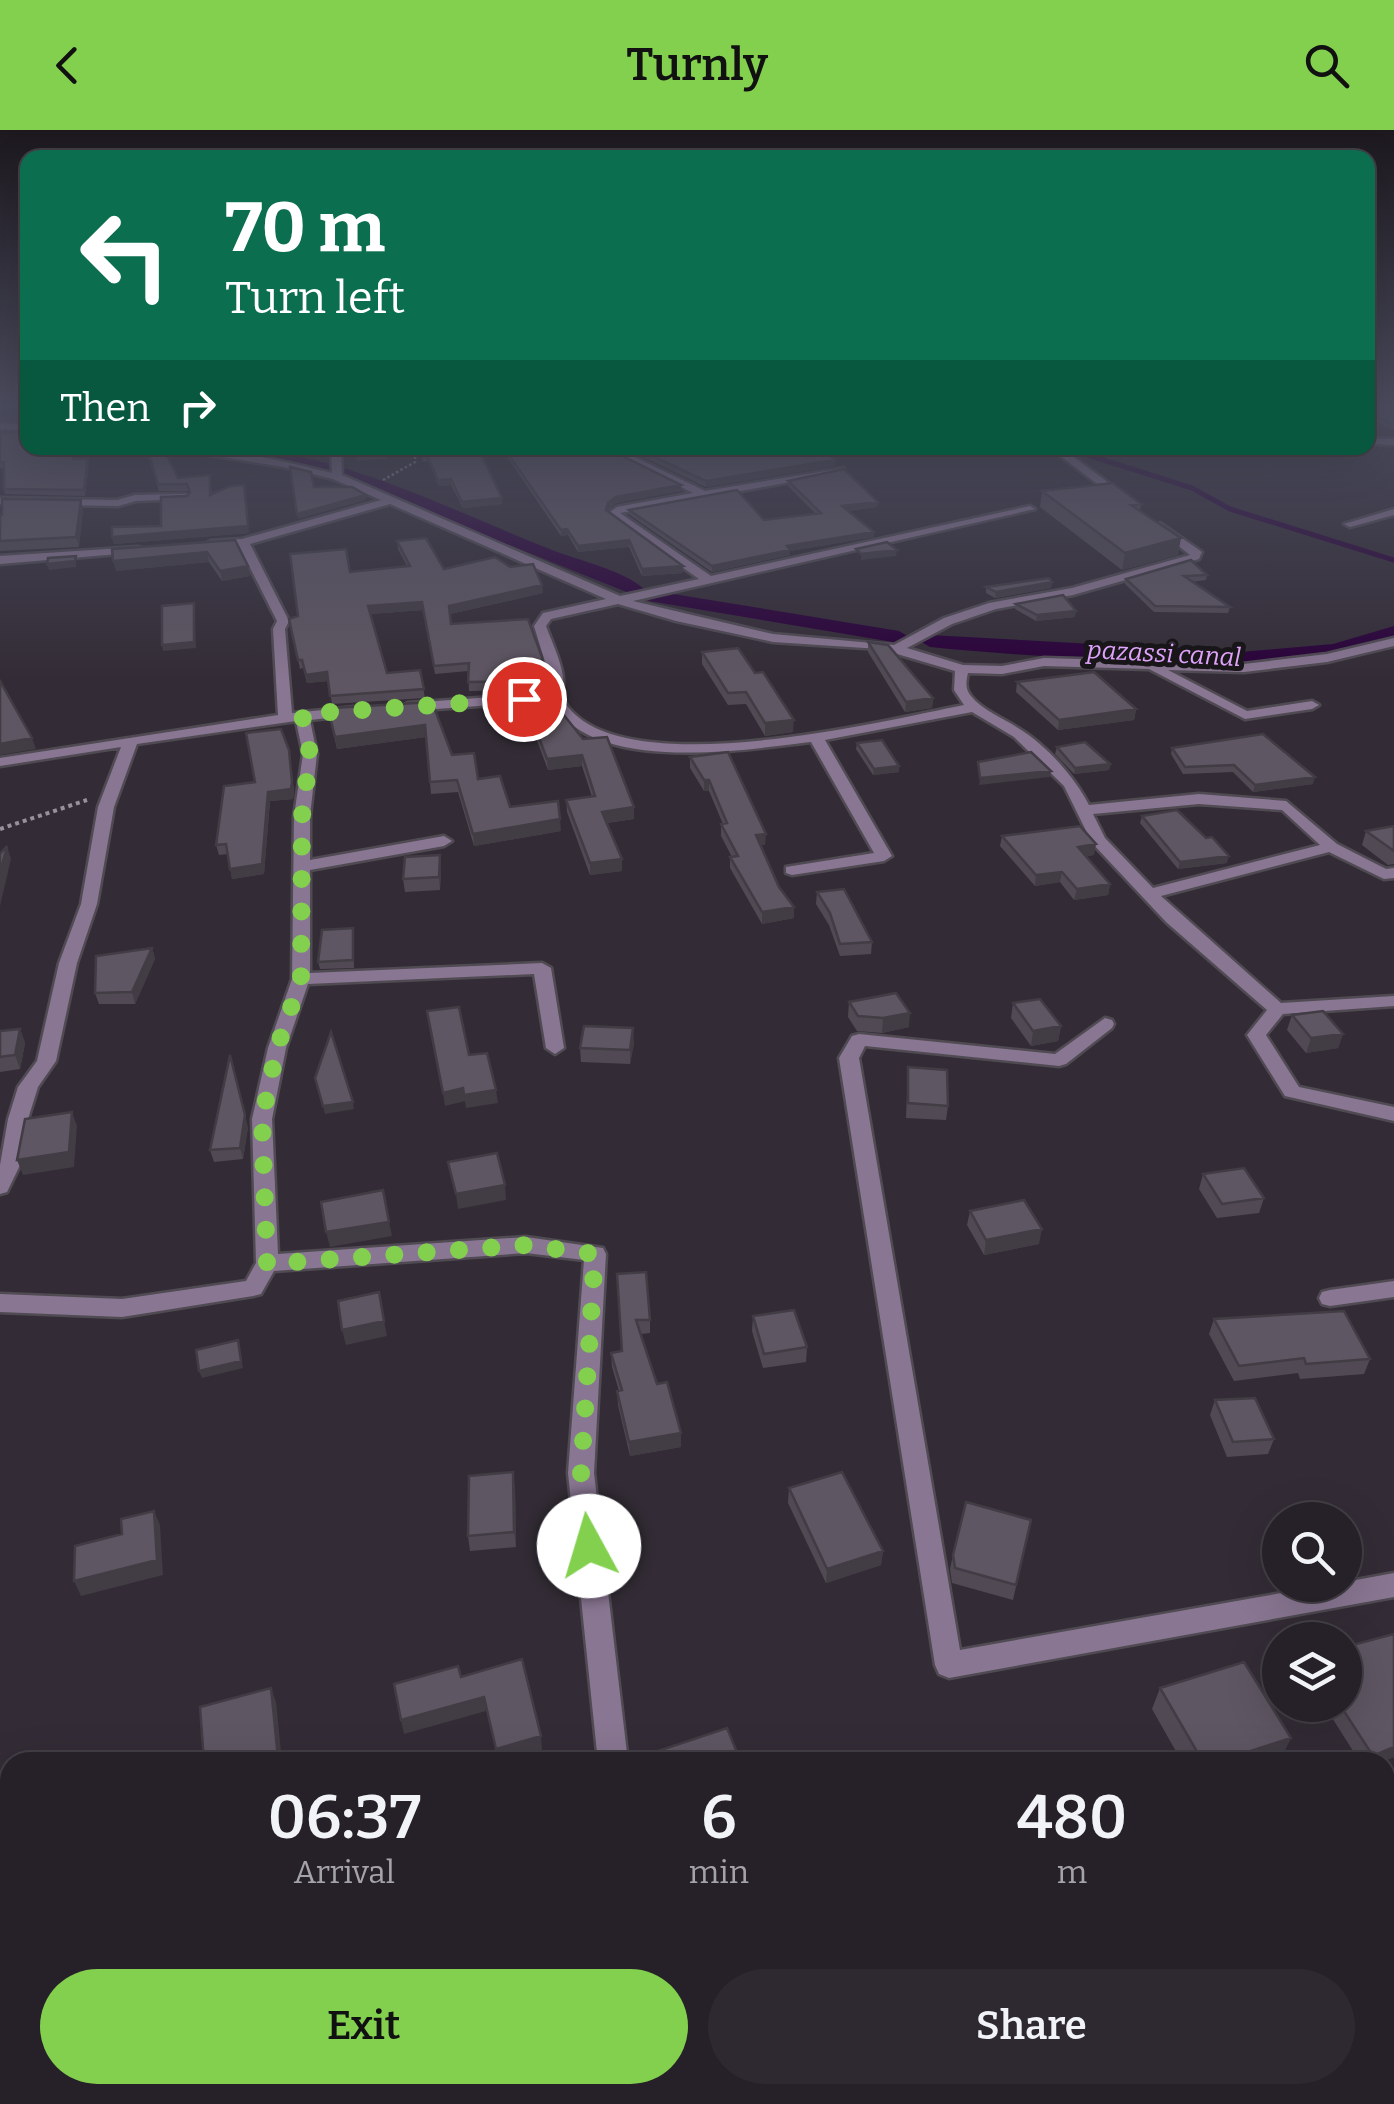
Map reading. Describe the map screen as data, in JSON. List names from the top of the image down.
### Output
{
  "water": ["pazassi canal"],
  "page": {
    "header": "Turnly",
    "turn": ["70 m", "Turn left"],
    "then": "Then",
    "eta": [
      "06:37",
      "Arrival",
      "6",
      "min",
      "480",
      "m"
    ],
    "buttons": ["Exit", "Share"]
  }
}
